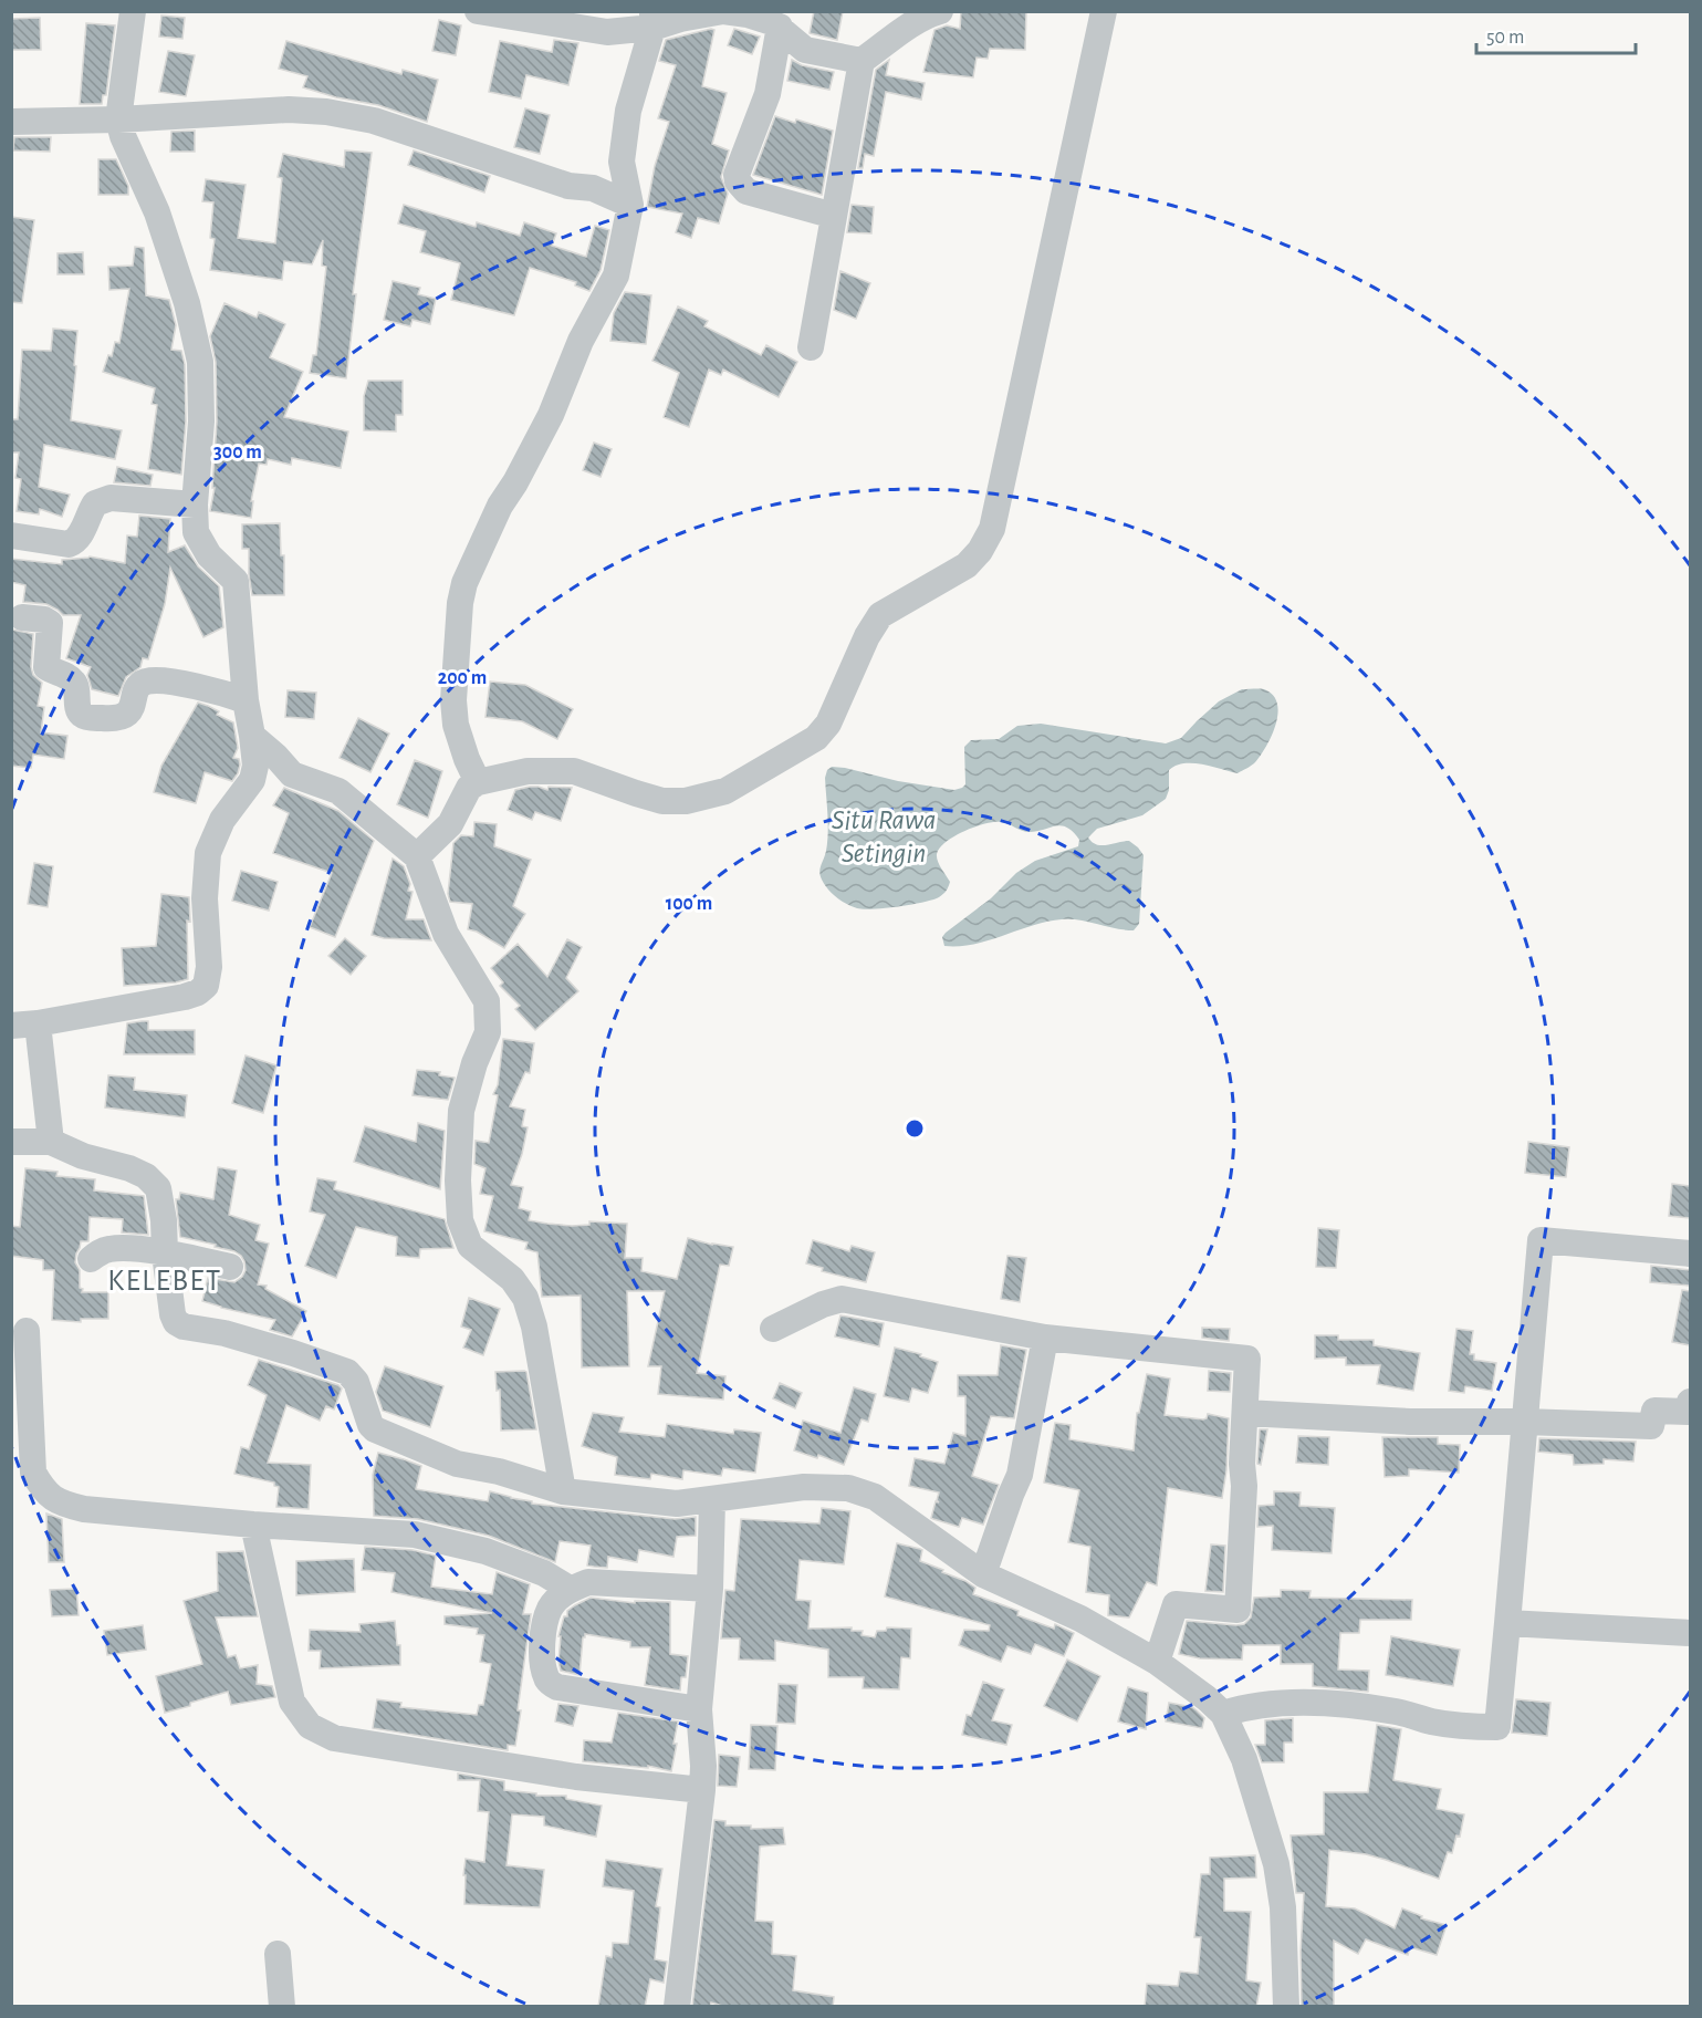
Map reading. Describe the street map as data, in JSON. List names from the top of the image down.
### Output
{
  "districts": ["KELEBET"],
  "water": ["Situ Rawa Setingin"],
  "scale_bar": "50 m",
  "rings": ["300 m", "200 m", "100 m"]
}
